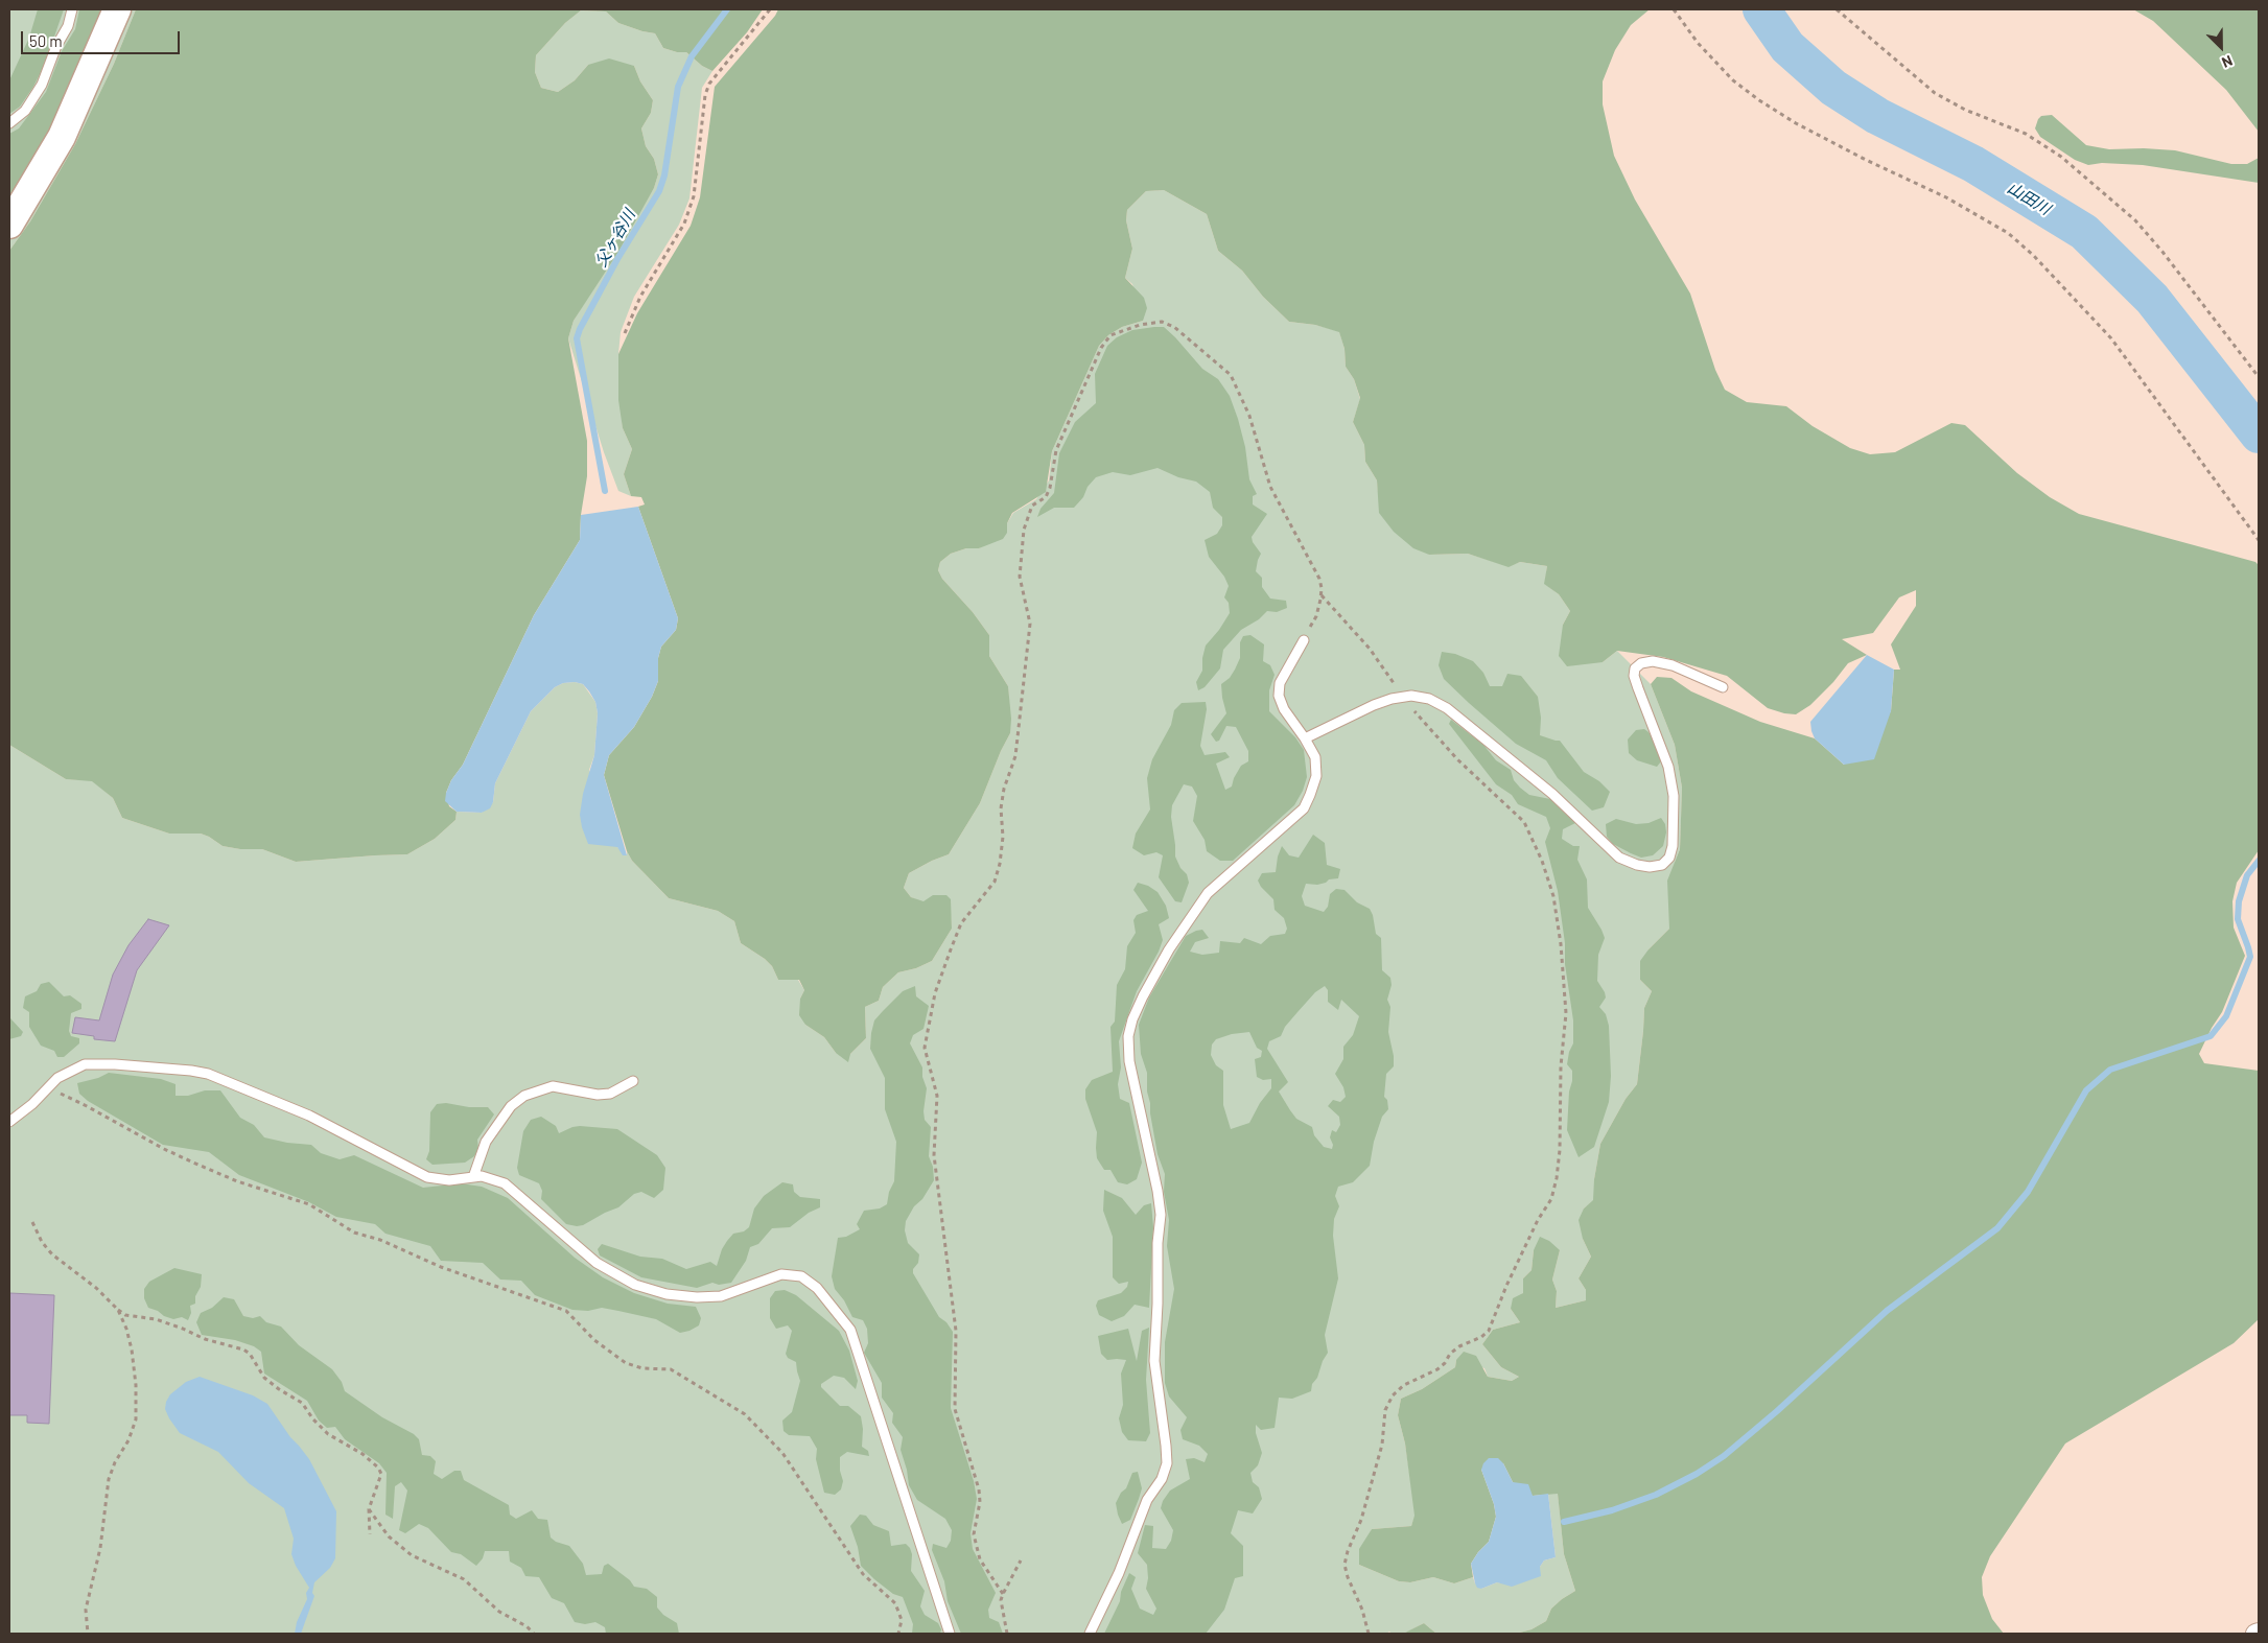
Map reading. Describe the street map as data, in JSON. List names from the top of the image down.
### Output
{
  "water": ["山田川", "父ヶ谷川"],
  "scale_bar": "50 m",
  "north": "bottom right"
}
